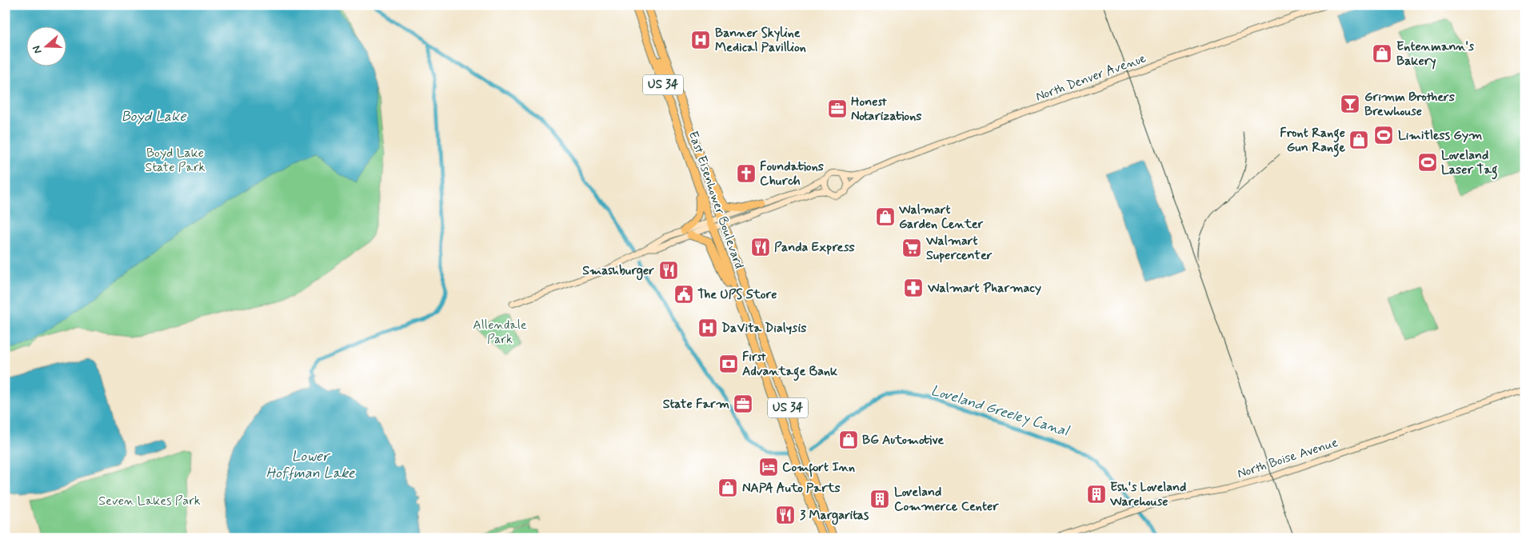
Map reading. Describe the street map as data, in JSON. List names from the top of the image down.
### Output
{
  "streets": {
    "highway": ["US 34", "East Eisenhower Boulevard"],
    "main road": ["North Denver Avenue", "North Boise Avenue"]
  },
  "water": ["Boyd Lake", "Loveland Greeley Canal", "Lower Hoffman Lake"],
  "parks": ["Boyd Lake State Park", "Allendale Park", "Seven Lakes Park"],
  "places": {
    "hospital": ["Banner Skyline Medical Pavillion", "DaVita Dialysis"],
    "shop": [
      "Entenmann's Bakery",
      "Front Range Gun Range",
      "Walmart Garden Center",
      "BG Automotive",
      "NAPA Auto Parts"
    ],
    "bar": ["Grimm Brothers Brewhouse"],
    "office": ["Honest Notarizations", "State Farm"],
    "sports": ["Limitless Gym", "Loveland Laser Tag"],
    "church": ["Foundations Church"],
    "restaurant": ["Panda Express", "Smashburger", "3 Margaritas"],
    "supermarket": ["Walmart Supercenter"],
    "pharmacy": ["Walmart Pharmacy"],
    "public building": ["The UPS Store"],
    "bank": ["First Advantage Bank"],
    "hotel": ["Comfort Inn"],
    "building": ["Esh's Loveland Warehouse", "Loveland Commerce Center"]
  },
  "north": "left"
}
